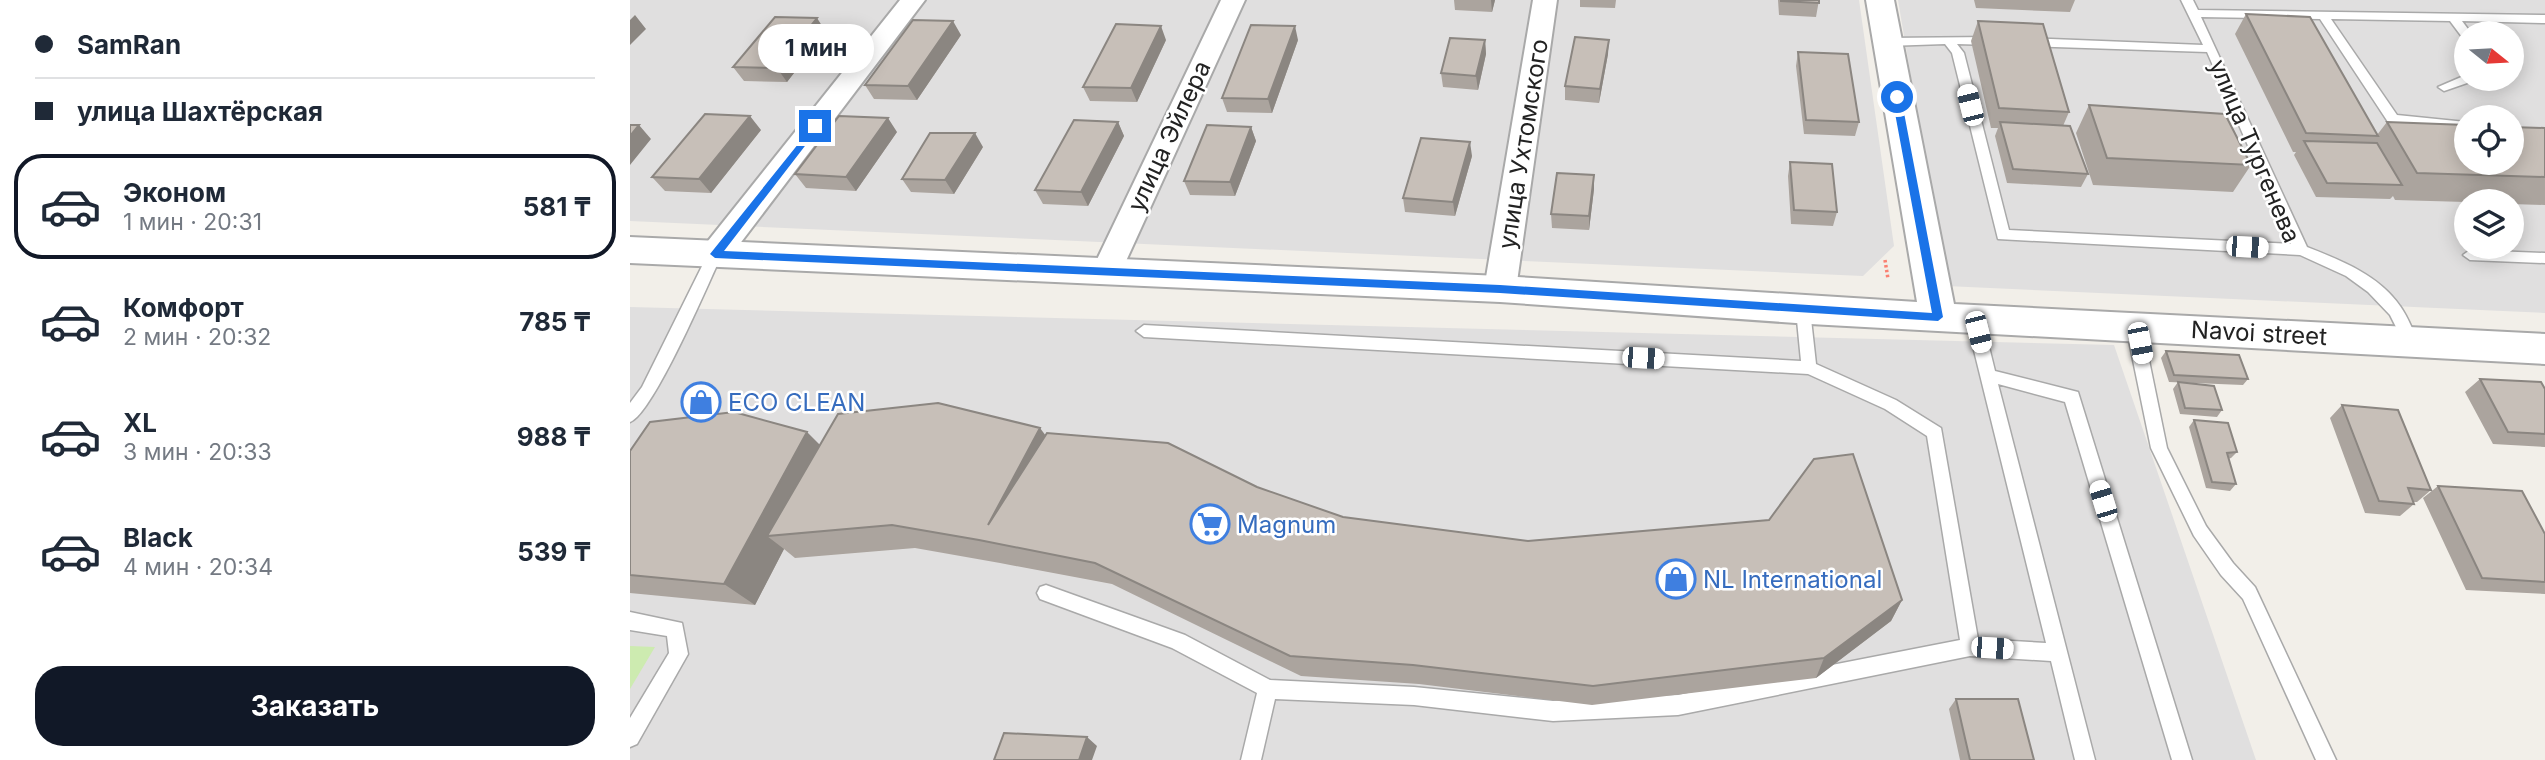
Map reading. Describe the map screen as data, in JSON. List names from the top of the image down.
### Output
{
  "streets": {
    "street": ["улица Эйлера", "улица Ухтомского", "Navoi street"],
    "lane": ["улица Тургенева"]
  },
  "crossings": [
    ["улица Эйлера", "Navoi street"],
    ["улица Ухтомского", "Navoi street"]
  ],
  "places": {
    "shop": ["ECO CLEAN", "NL International"],
    "supermarket": ["Magnum"]
  },
  "north": "right",
  "page": {
    "banner": ["SamRan", "улица Шахтёрская"],
    "bubble": "1 мин",
    "list": [
      {
        "name": "Эконом",
        "note": "1 мин · 20:31",
        "value": "581 ₸"
      },
      {
        "name": "Комфорт",
        "note": "2 мин · 20:32",
        "value": "785 ₸"
      },
      {
        "name": "XL",
        "note": "3 мин · 20:33",
        "value": "988 ₸"
      },
      {
        "name": "Black",
        "note": "4 мин · 20:34",
        "value": "539 ₸"
      }
    ],
    "buttons": "Заказать"
  }
}
